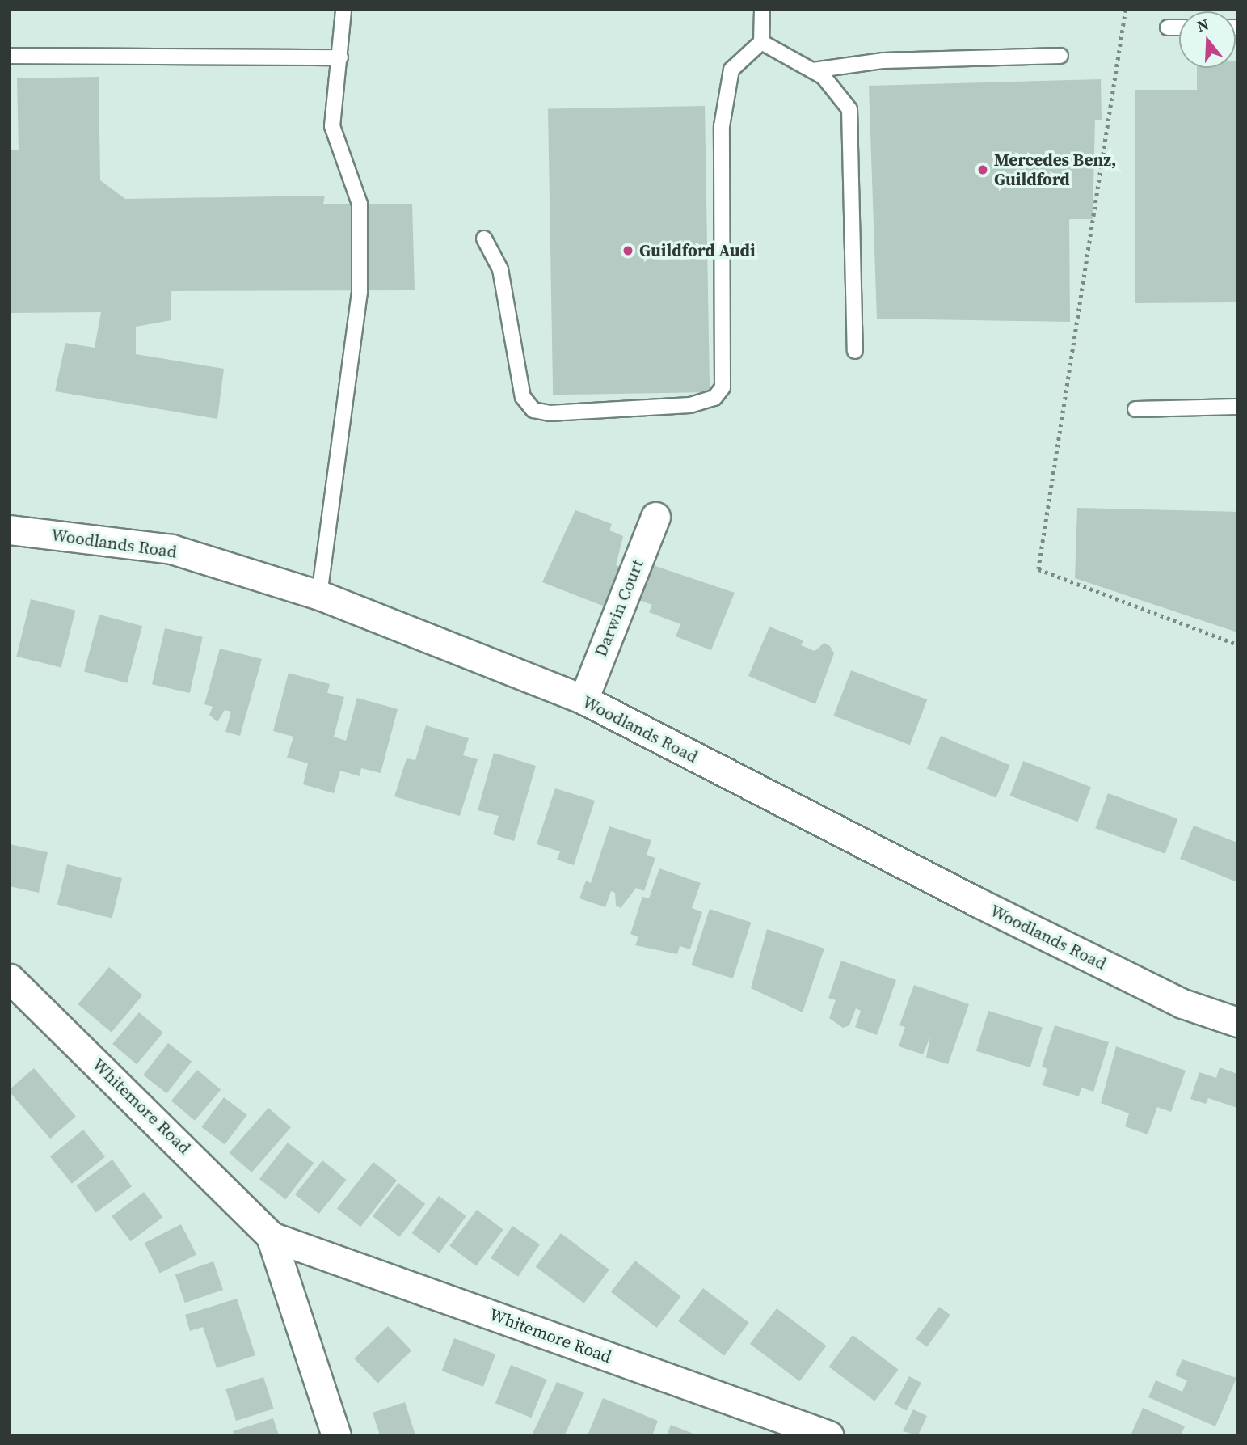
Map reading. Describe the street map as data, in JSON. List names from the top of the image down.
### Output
{
  "streets": {
    "street": ["Woodlands Road", "Darwin Court", "Whitemore Road"]
  },
  "crossings": [
    ["Woodlands Road", "Darwin Court"]
  ],
  "places": ["Mercedes Benz, Guildford", "Guildford Audi"],
  "north": "top"
}
